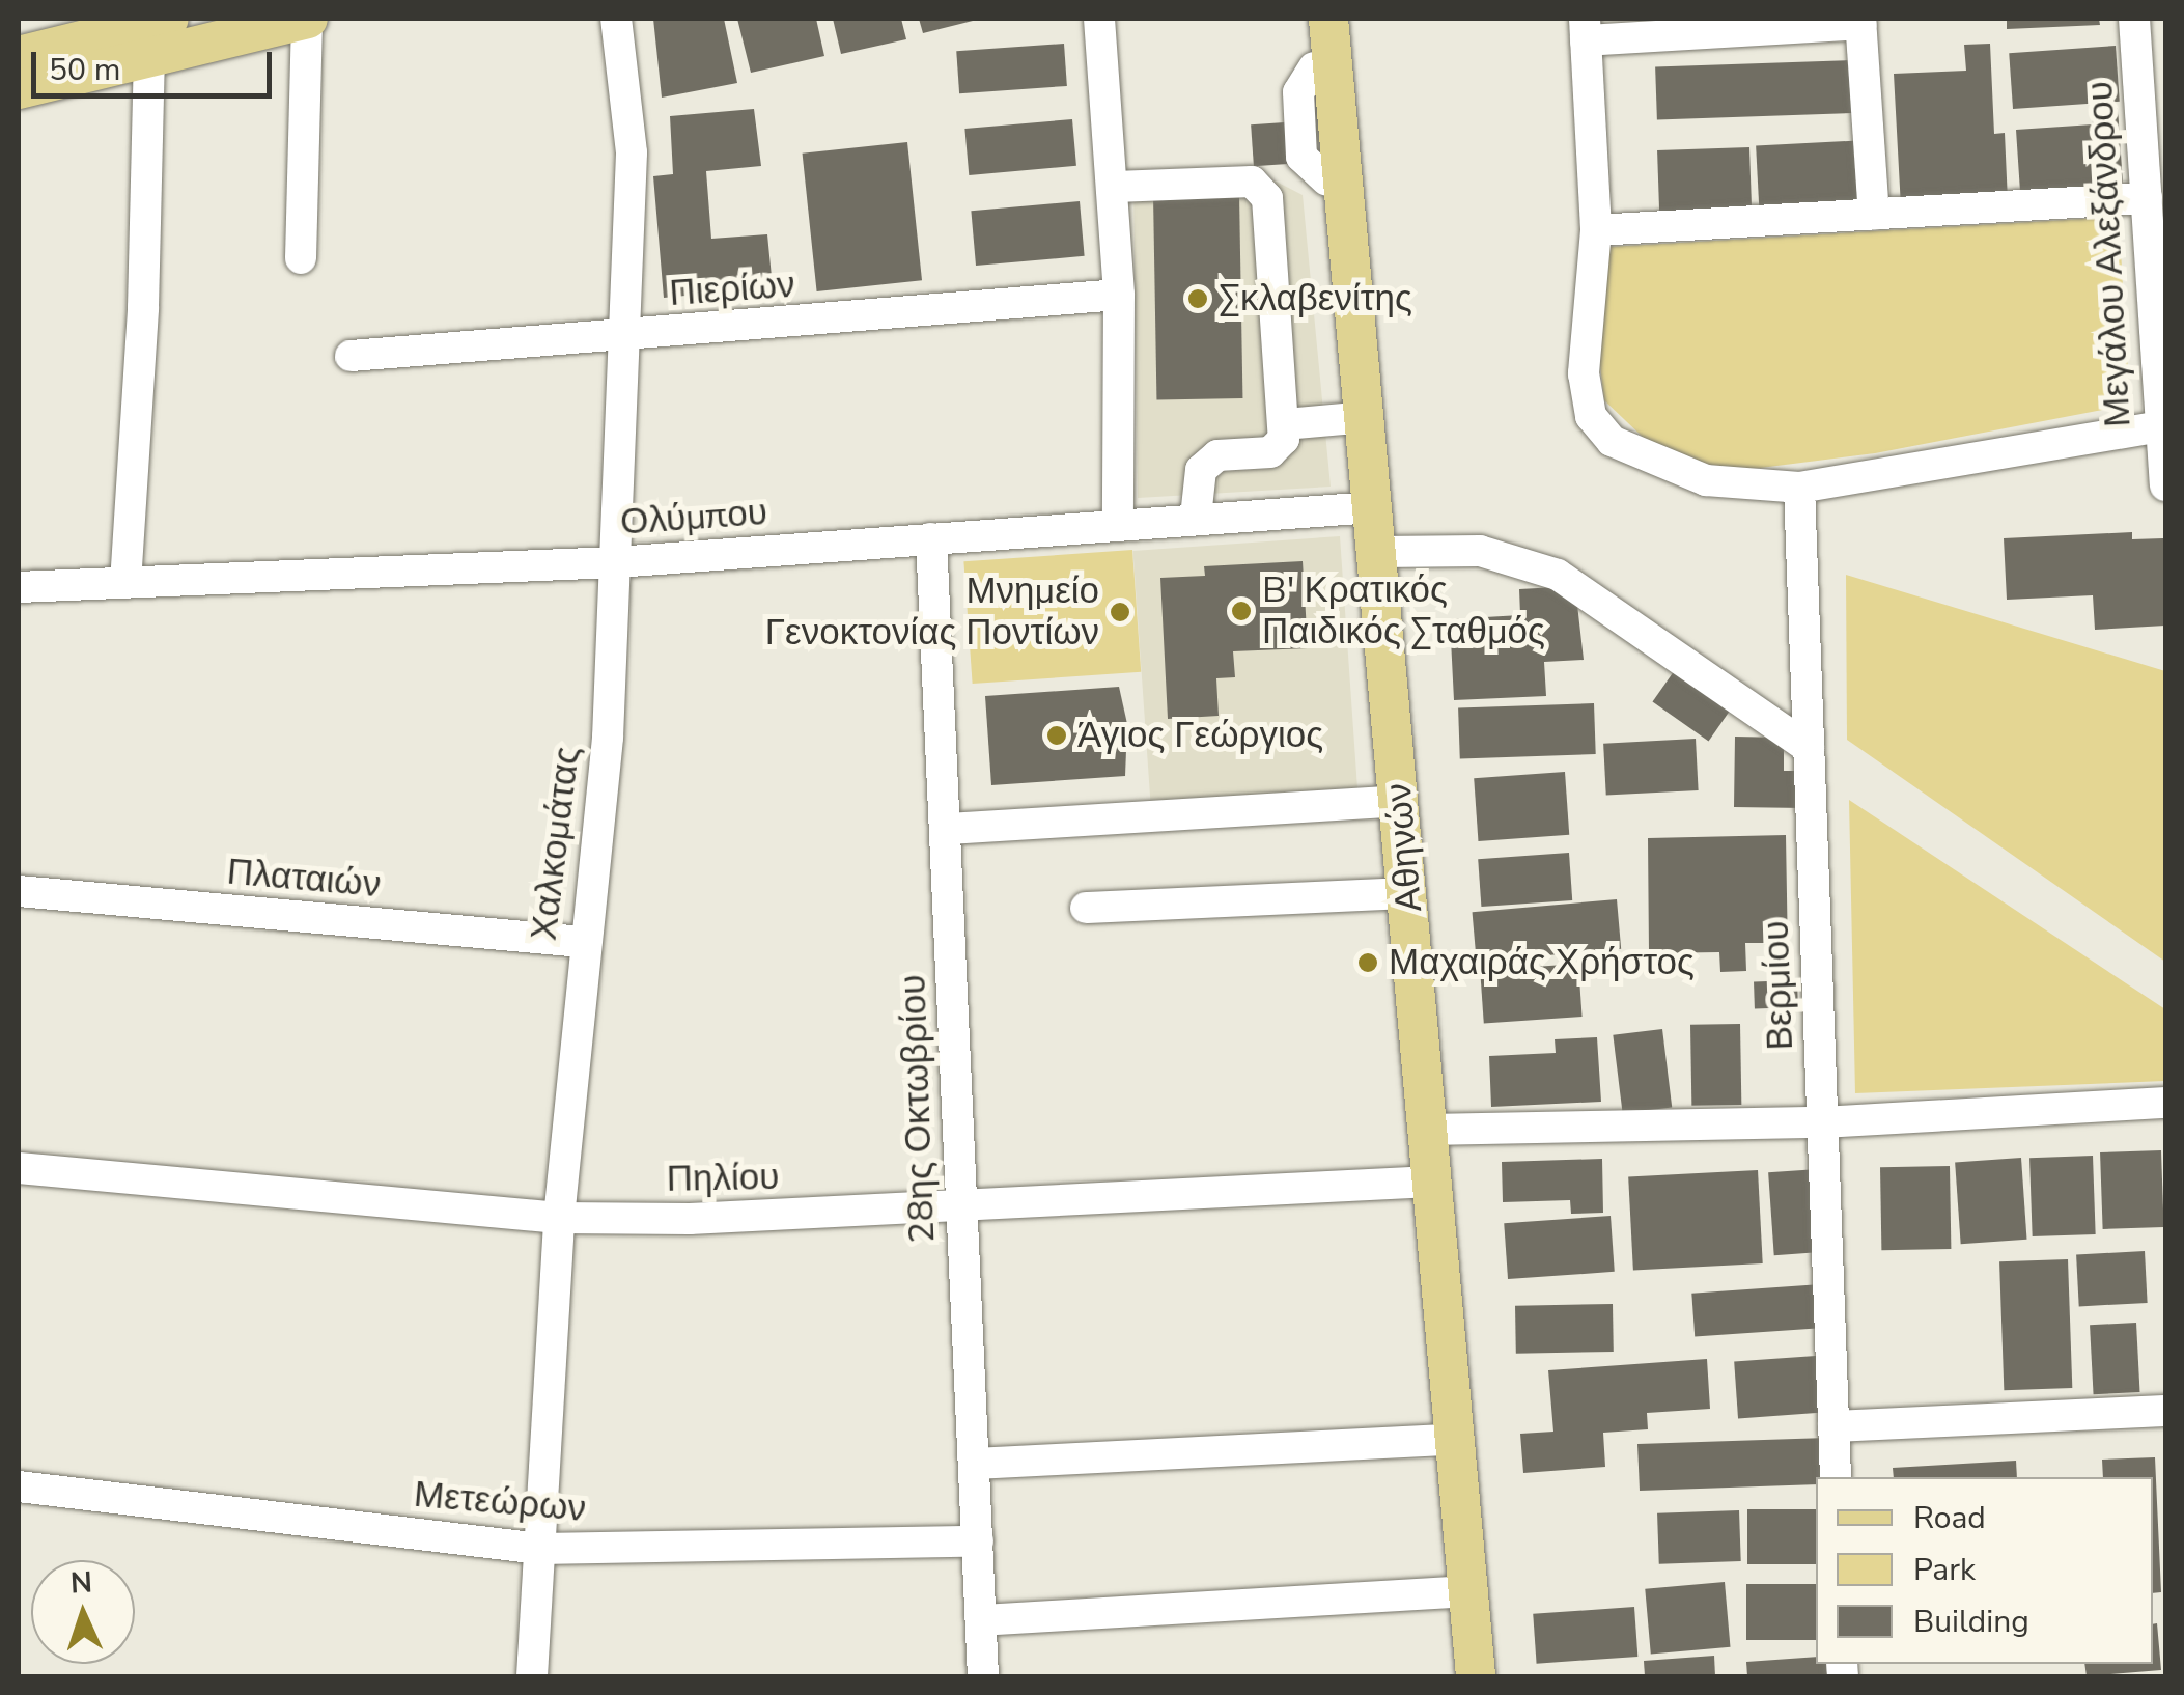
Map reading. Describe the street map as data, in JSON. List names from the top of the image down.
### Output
{
  "streets": {
    "main road": ["Αθηνών"],
    "street": [
      "Μεγάλου Αλεξάνδρου",
      "Πιερίων",
      "Ολύμπου",
      "Χαλκομάτας",
      "Πλαταιών",
      "Βερμίου",
      "28ης Οκτωβρίου",
      "Πηλίου",
      "Μετεώρων"
    ]
  },
  "crossings": [
    ["Πιερίων", "Χαλκομάτας"],
    ["Ολύμπου", "Χαλκομάτας"],
    ["Ολύμπου", "Αθηνών"],
    ["Ολύμπου", "28ης Οκτωβρίου"],
    ["Χαλκομάτας", "Πλαταιών"],
    ["Χαλκομάτας", "Πηλίου"],
    ["Χαλκομάτας", "Μετεώρων"],
    ["Αθηνών", "Πηλίου"],
    ["28ης Οκτωβρίου", "Πηλίου"],
    ["28ης Οκτωβρίου", "Μετεώρων"]
  ],
  "places": [
    "Σκλαβενίτης",
    "B' Κρατικός Παιδικός Σταθμός",
    "Μνημείο Γενοκτονίας Ποντίων",
    "Άγιος Γεώργιος",
    "Μαχαιράς Χρήστος"
  ],
  "legend": ["Road", "Park", "Building"],
  "scale_bar": "50 m",
  "north": "top"
}
